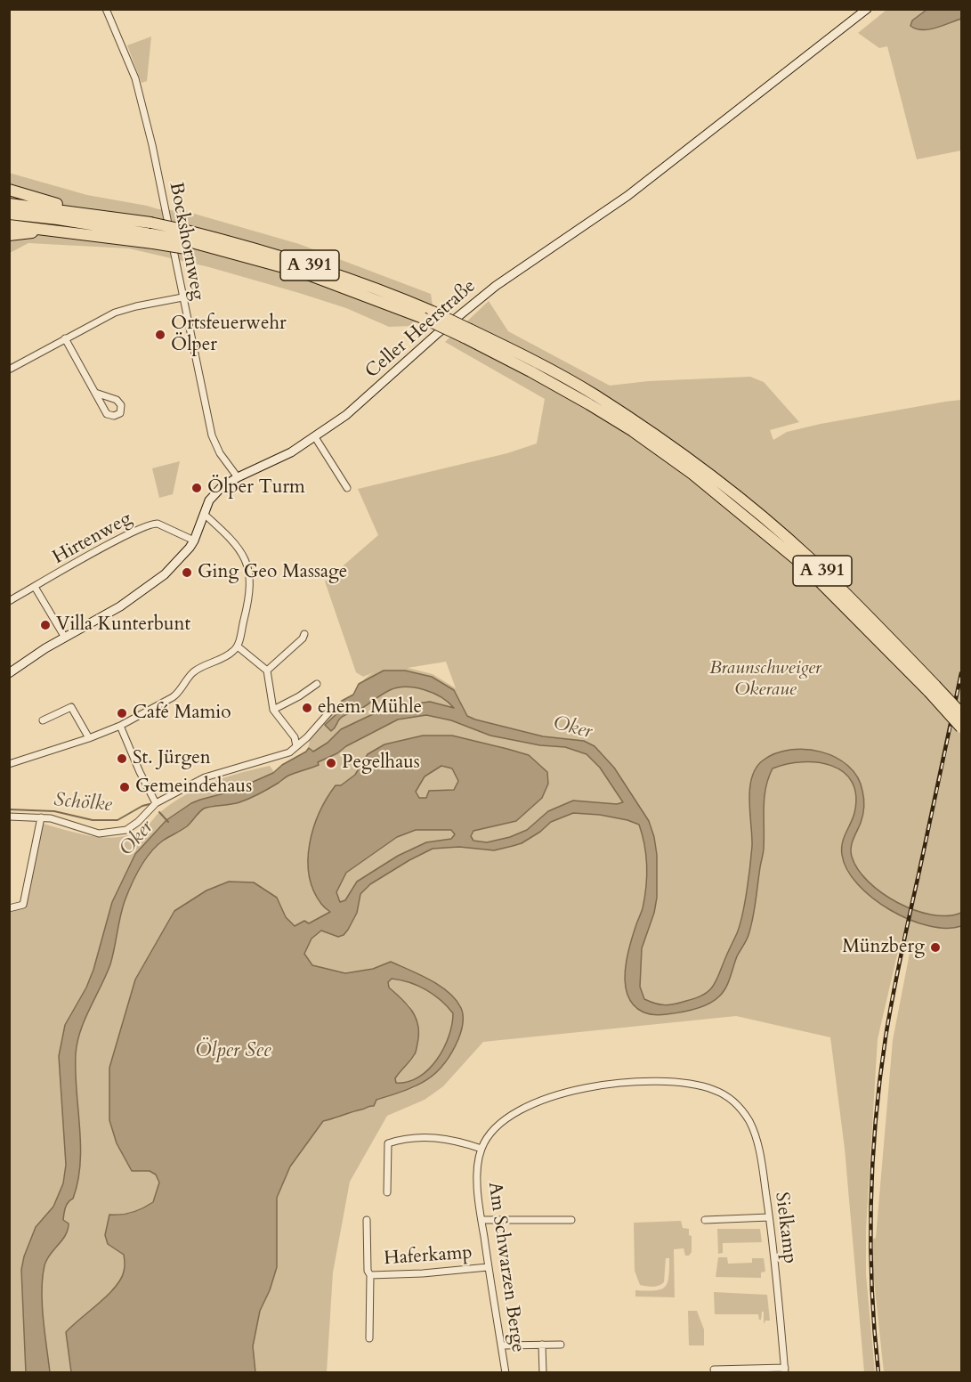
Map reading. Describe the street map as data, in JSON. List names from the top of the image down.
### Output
{
  "streets": {
    "highway": ["A 391"],
    "main road": ["Celler Heerstraße"],
    "street": [
      "Bockshornweg",
      "Hirtenweg",
      "Sielkamp",
      "Haferkamp",
      "Am Schwarzen Berge"
    ]
  },
  "crossings": [
    ["Bockshornweg", "Celler Heerstraße"],
    ["Celler Heerstraße", "Hirtenweg"],
    ["Sielkamp", "Am Schwarzen Berge"],
    ["Haferkamp", "Am Schwarzen Berge"]
  ],
  "water": ["Oker", "Schölke", "Ölper See"],
  "parks": ["Braunschweiger Okeraue"],
  "places": [
    "Ortsfeuerwehr Ölper",
    "Ölper Turm",
    "Ging Geo Massage",
    "Villa Kunterbunt",
    "ehem. Mühle",
    "Café Mamio",
    "St. Jürgen",
    "Pegelhaus",
    "Gemeindehaus",
    "Münzberg"
  ]
}
